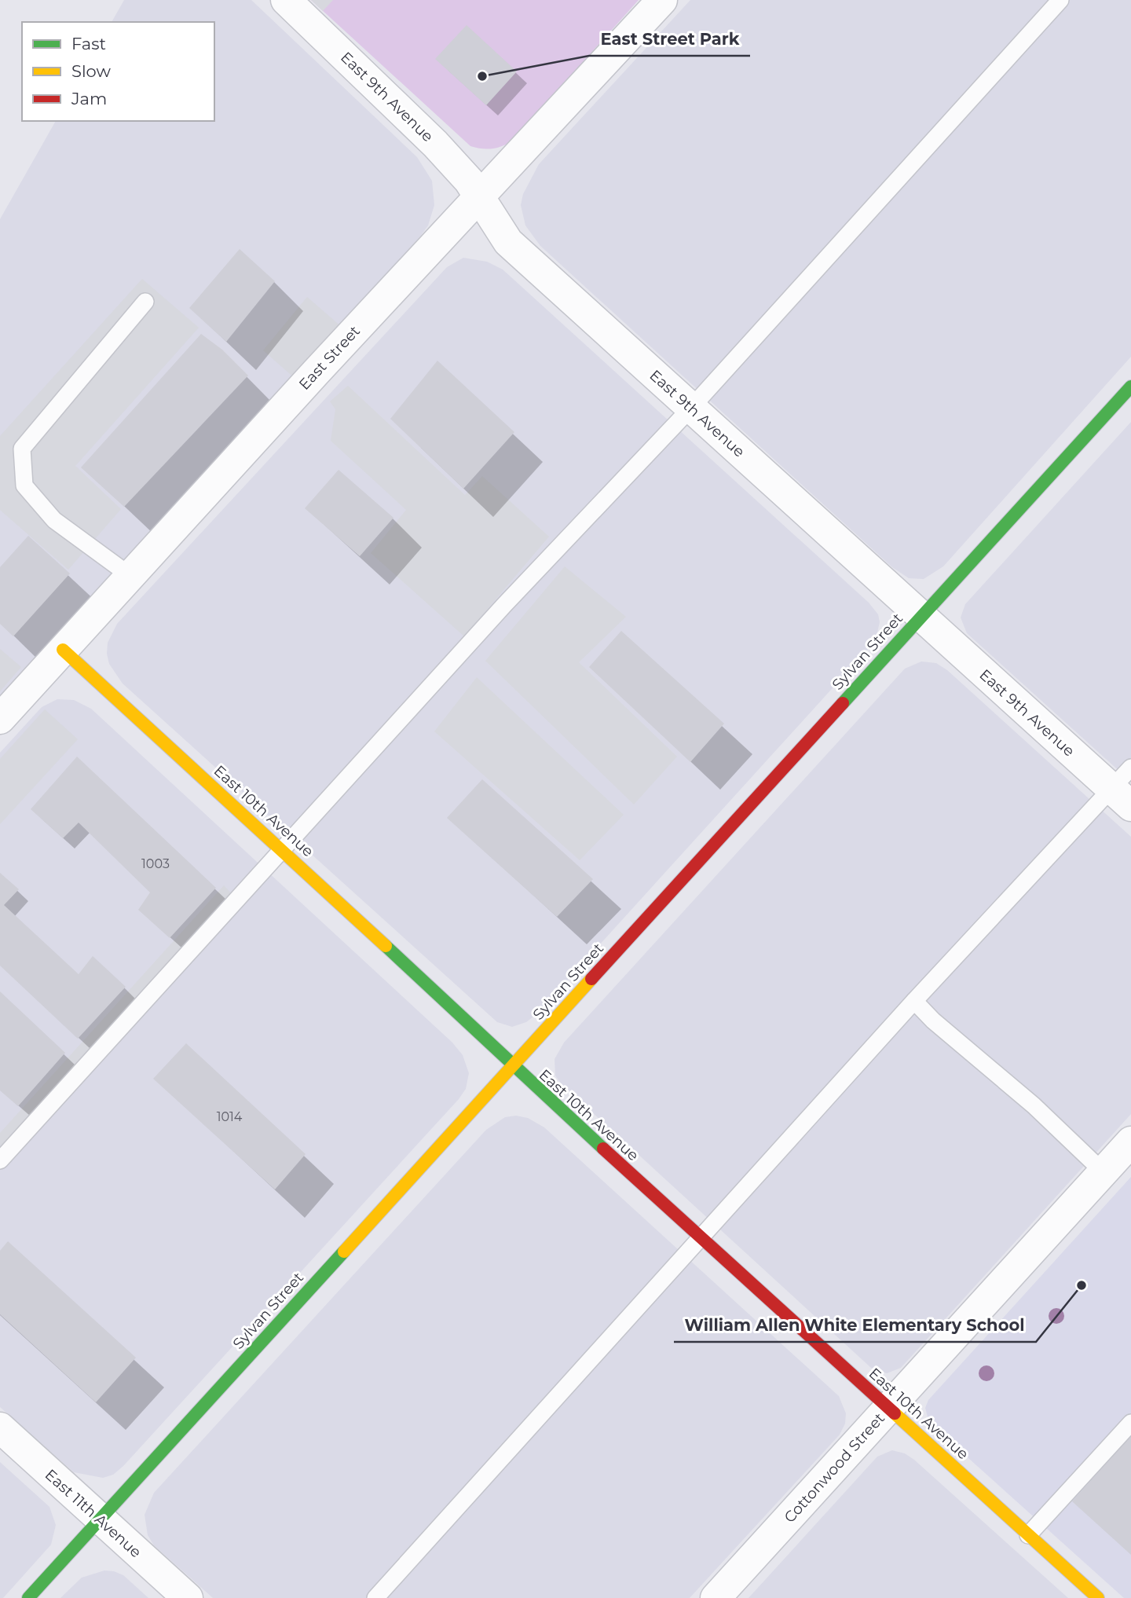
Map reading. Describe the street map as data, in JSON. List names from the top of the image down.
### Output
{
  "streets": {
    "street": [
      "East 9th Avenue",
      "East Street",
      "Sylvan Street",
      "East 10th Avenue",
      "Cottonwood Street",
      "East 11th Avenue"
    ]
  },
  "crossings": [
    ["East 9th Avenue", "East Street"],
    ["East 9th Avenue", "Sylvan Street"],
    ["East Street", "East 10th Avenue"],
    ["Sylvan Street", "East 10th Avenue"],
    ["Sylvan Street", "East 11th Avenue"],
    ["East 10th Avenue", "Cottonwood Street"]
  ],
  "places": ["East Street Park", "William Allen White Elementary School"],
  "house_numbers": ["1003", "1014"],
  "legend": ["Fast", "Slow", "Jam"]
}
